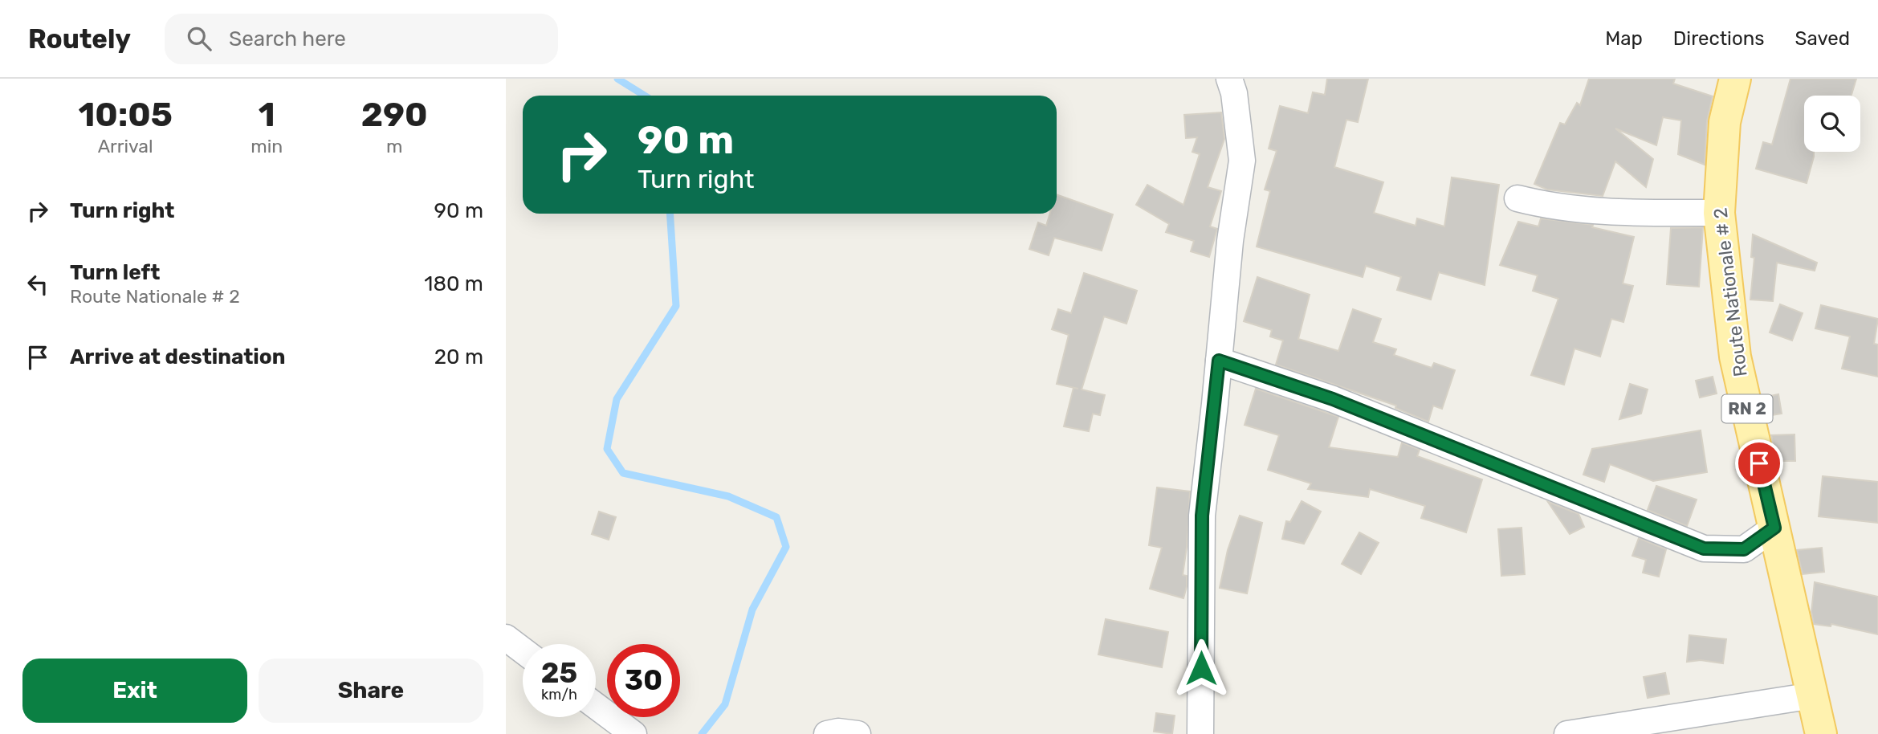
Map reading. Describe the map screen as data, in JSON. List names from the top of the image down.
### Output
{
  "streets": {
    "main road": ["Route Nationale # 2", "RN 2"]
  },
  "page": {
    "header": "Routely",
    "search": "Search here",
    "nav": ["Map", "Directions", "Saved"],
    "eta": [
      "10:05",
      "Arrival",
      "1",
      "min",
      "290",
      "m"
    ],
    "turn": ["90 m", "Turn right"],
    "list": [
      {
        "name": "Turn right",
        "value": "90 m"
      },
      {
        "name": "Turn left",
        "note": "Route Nationale # 2",
        "value": "180 m"
      },
      {
        "name": "Arrive at destination",
        "value": "20 m"
      }
    ],
    "speed": "25 km/h",
    "limit": "30",
    "buttons": ["Exit", "Share"]
  }
}
